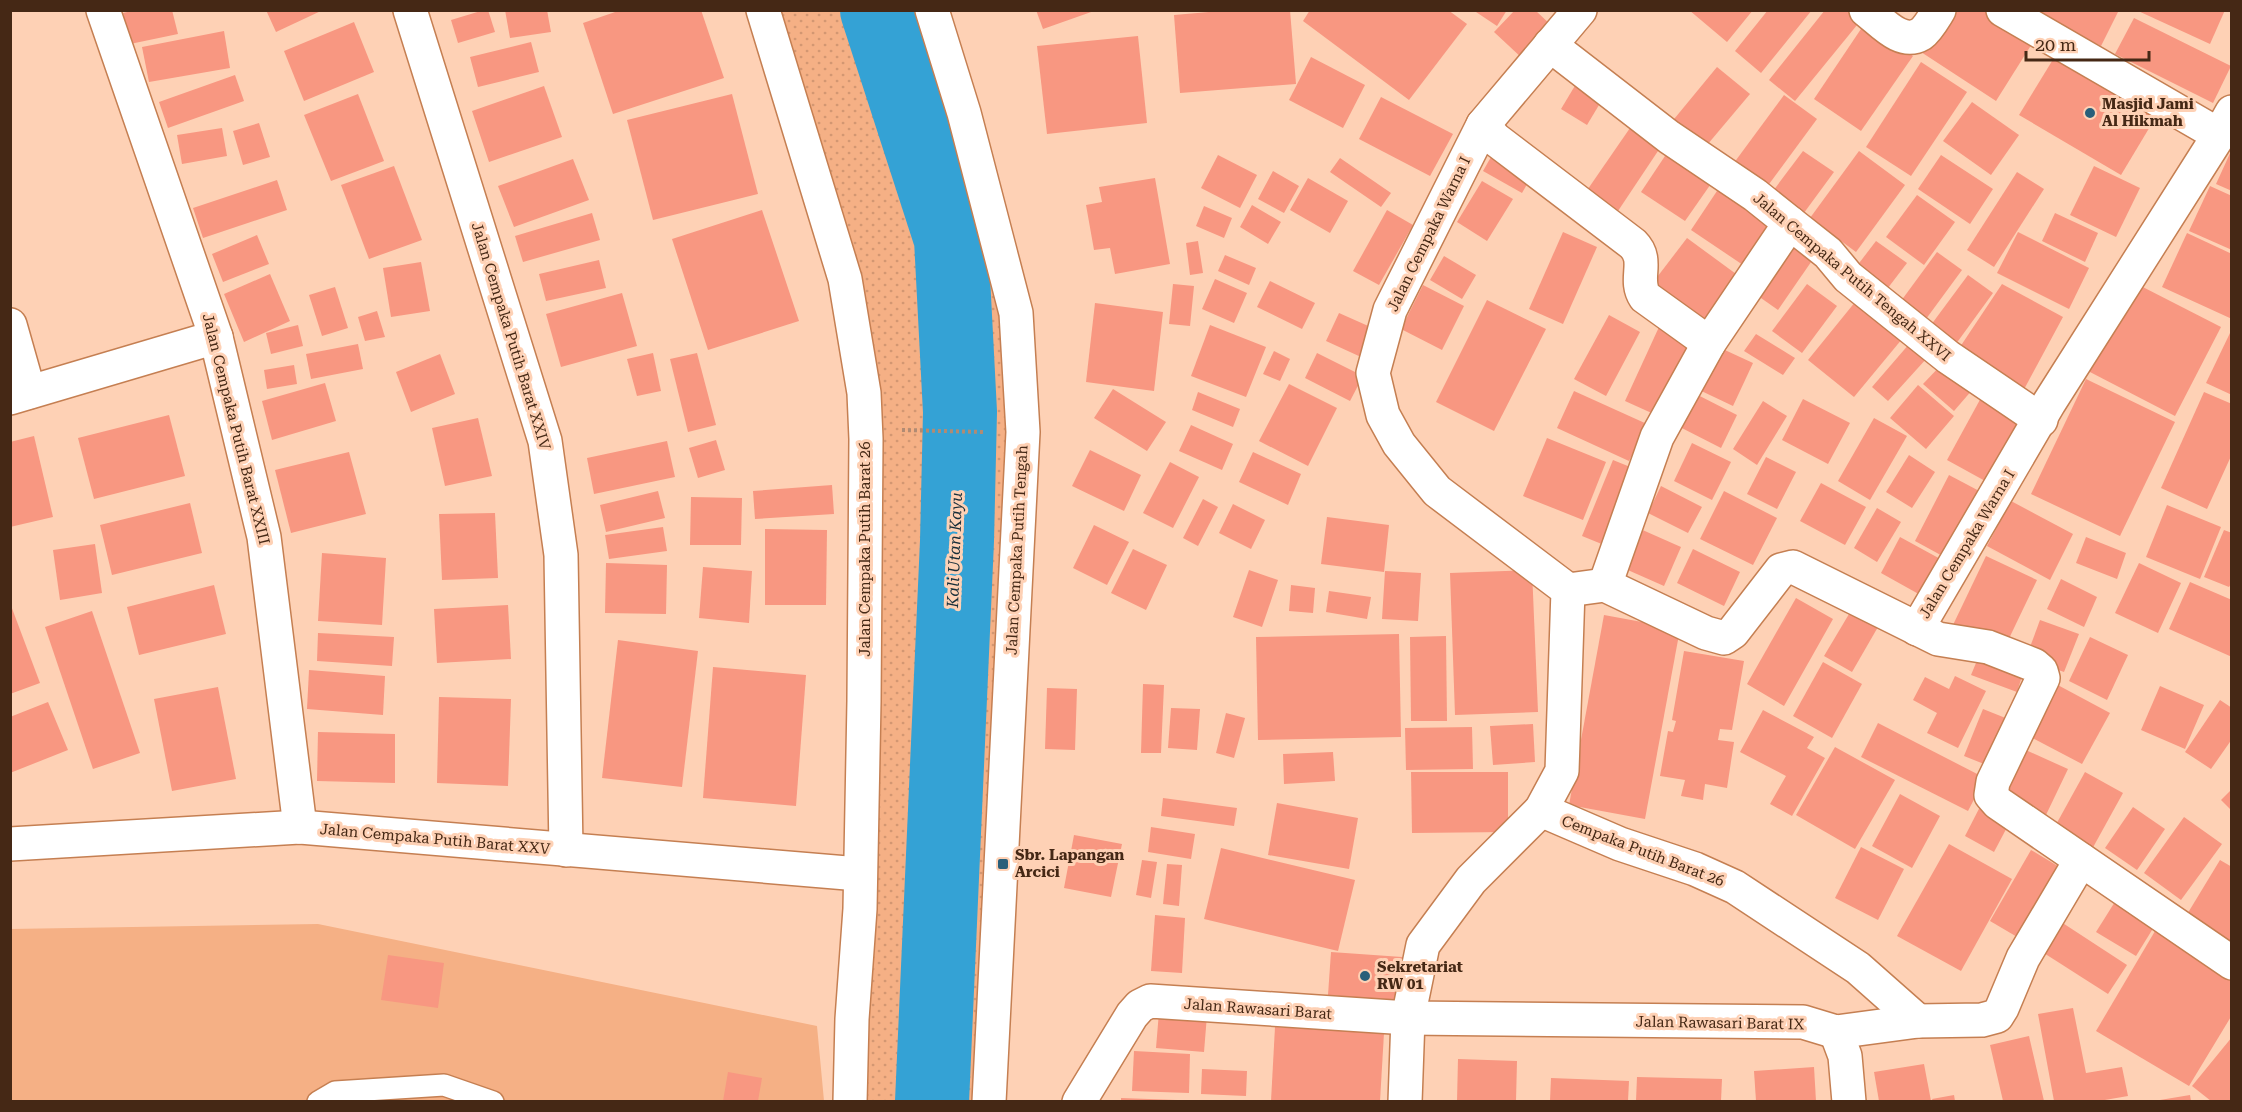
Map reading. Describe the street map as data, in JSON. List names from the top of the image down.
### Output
{
  "streets": {
    "street": [
      "Jalan Cempaka Warna I",
      "Jalan Cempaka Putih Tengah XXVI",
      "Jalan Cempaka Putih Barat XXIV",
      "Jalan Cempaka Putih Barat XXIII",
      "Jalan Cempaka Putih Barat 26",
      "Jalan Cempaka Putih Tengah",
      "Jalan Cempaka Putih Barat XXV",
      "Cempaka Putih Barat 26",
      "Jalan Rawasari Barat",
      "Jalan Rawasari Barat IX"
    ]
  },
  "crossings": [
    ["Jalan Cempaka Warna I", "Jalan Cempaka Putih Tengah XXVI"],
    ["Jalan Cempaka Putih Barat XXIV", "Jalan Cempaka Putih Barat XXV"],
    ["Jalan Cempaka Putih Barat XXIII", "Jalan Cempaka Putih Barat XXV"],
    ["Jalan Cempaka Putih Barat 26", "Jalan Cempaka Putih Barat XXV"],
    ["Cempaka Putih Barat 26", "Jalan Rawasari Barat IX"],
    ["Jalan Rawasari Barat", "Jalan Rawasari Barat IX"]
  ],
  "water": ["Kali Utan Kayu"],
  "places": {
    "other": ["Masjid Jami Al Hikmah", "Sekretariat RW 01"],
    "transit": ["Sbr. Lapangan Arcici"]
  },
  "scale_bar": "20 m"
}
